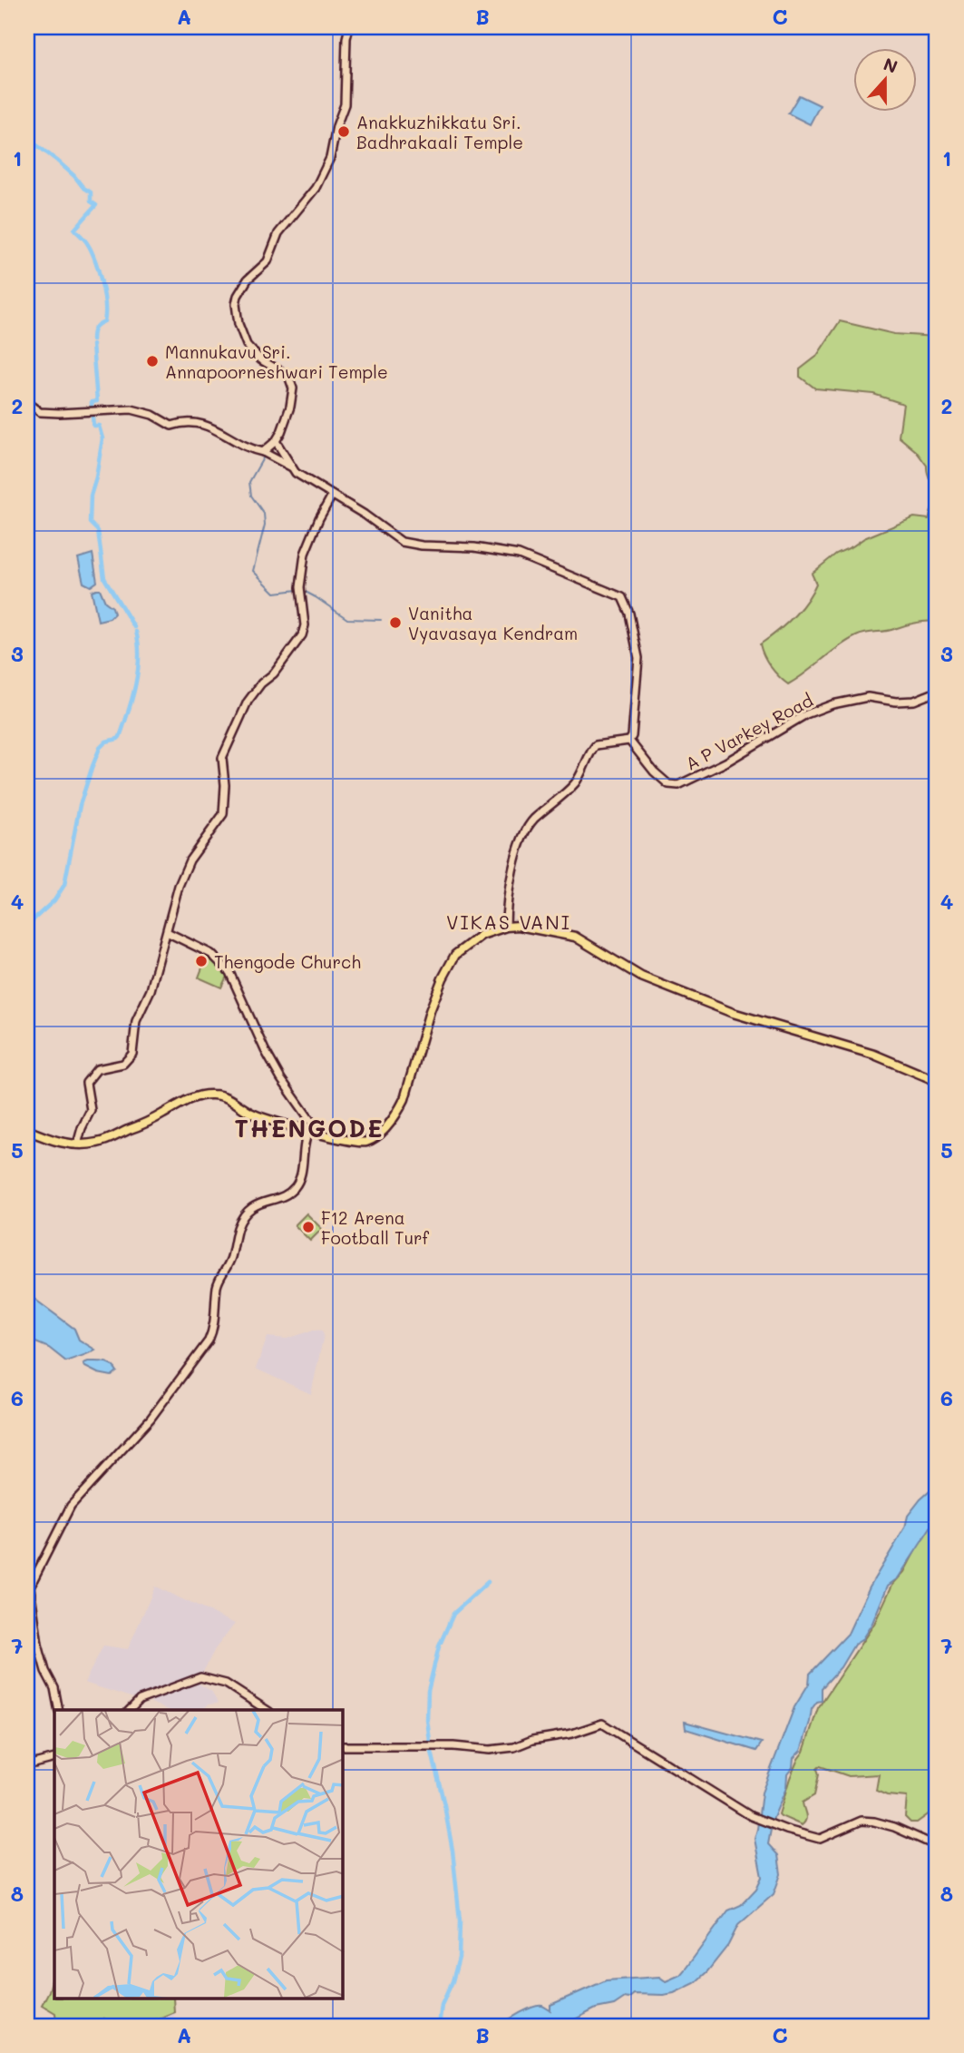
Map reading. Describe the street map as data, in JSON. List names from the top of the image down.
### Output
{
  "streets": {
    "main road": ["A P Varkey Road"]
  },
  "districts": ["VIKAS VANI", "THENGODE"],
  "places": [
    "Anakkuzhikkatu Sri. Badhrakaali Temple",
    "Mannukavu Sri. Annapoorneshwari Temple",
    "Vanitha Vyavasaya Kendram",
    "Thengode Church",
    "F12 Arena Football Turf"
  ],
  "north": "top",
  "grid": {
    "columns": ["A", "B", "C"],
    "rows": [
      "1",
      "2",
      "3",
      "4",
      "5",
      "6",
      "7",
      "8"
    ]
  }
}
